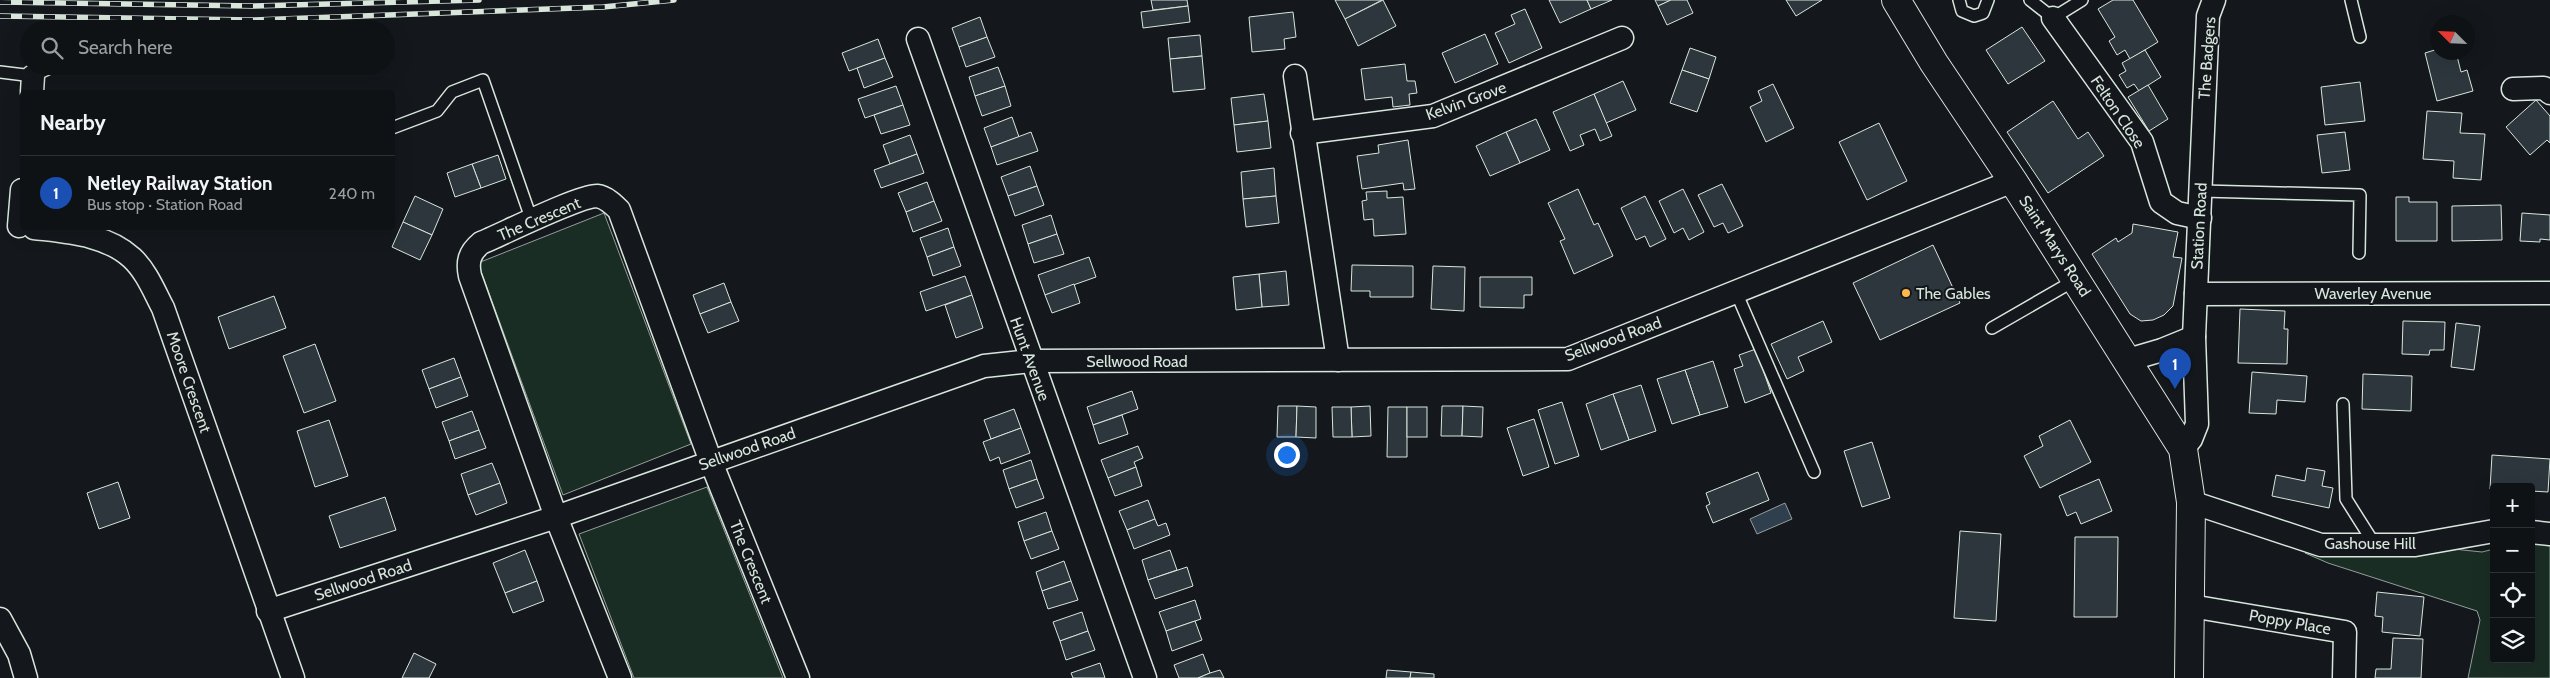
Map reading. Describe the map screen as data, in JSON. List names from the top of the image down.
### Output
{
  "streets": {
    "street": [
      "The Badgers",
      "Kelvin Grove",
      "Felton Close",
      "The Crescent",
      "Station Road",
      "Saint Marys Road",
      "Waverley Avenue",
      "Sellwood Road",
      "Hunt Avenue",
      "Moore Crescent",
      "Gashouse Hill",
      "Poppy Place"
    ]
  },
  "crossings": [
    ["The Badgers", "Station Road"],
    ["Felton Close", "Station Road"],
    ["The Crescent", "Sellwood Road"],
    ["Station Road", "Saint Marys Road"],
    ["Station Road", "Waverley Avenue"],
    ["Saint Marys Road", "Sellwood Road"],
    ["Saint Marys Road", "Gashouse Hill"],
    ["Sellwood Road", "Hunt Avenue"],
    ["Sellwood Road", "Moore Crescent"]
  ],
  "places": ["The Gables"],
  "north": "top left",
  "page": {
    "search": "Search here",
    "heading": "Nearby",
    "list": [
      {
        "mark": "1",
        "name": "Netley Railway Station",
        "note": "Bus stop · Station Road",
        "value": "240 m"
      }
    ],
    "pins": "1",
    "map_buttons": ["+", "−"]
  }
}
